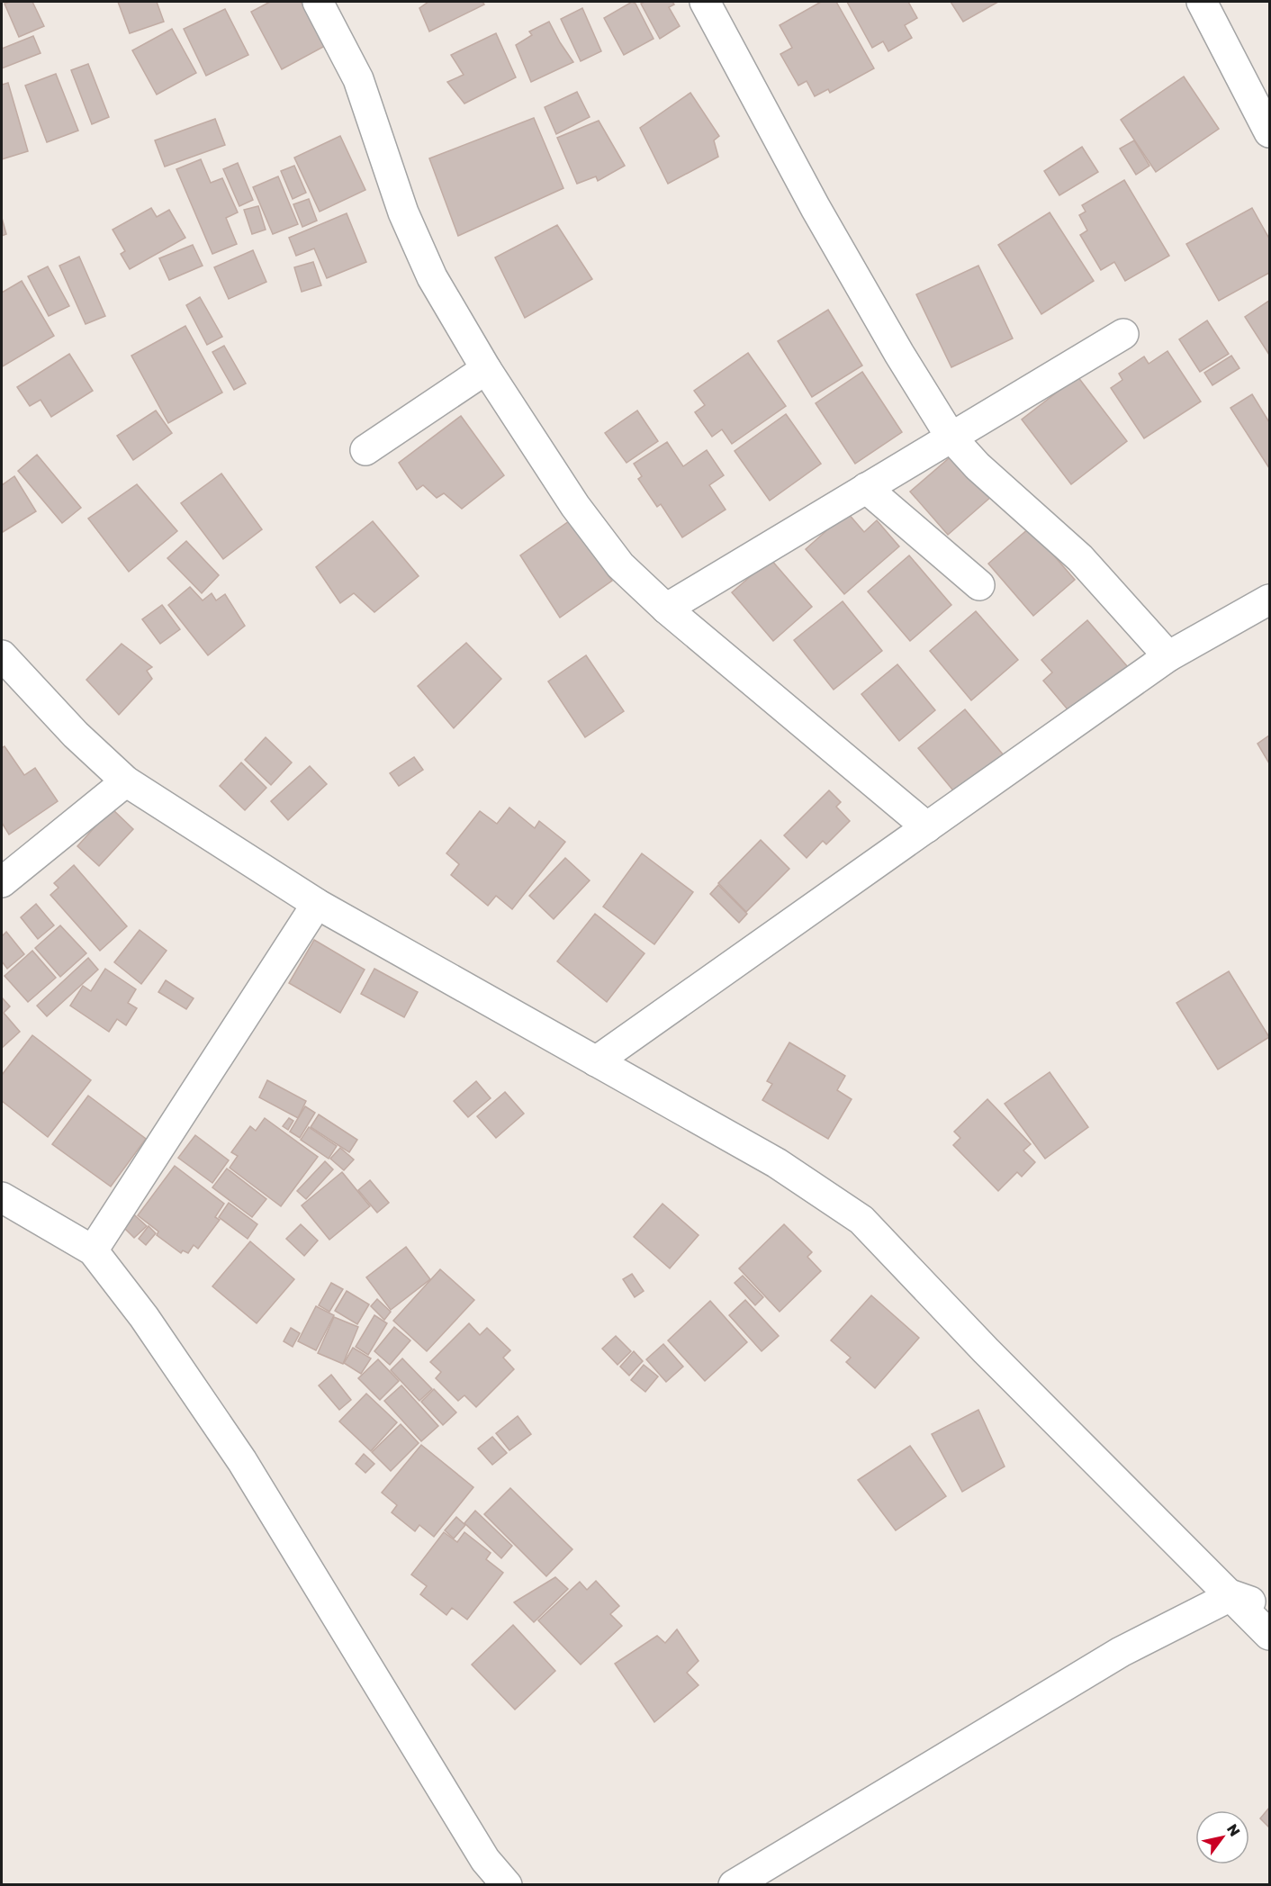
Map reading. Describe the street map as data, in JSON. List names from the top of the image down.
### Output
{
  "north": "top right"
}
